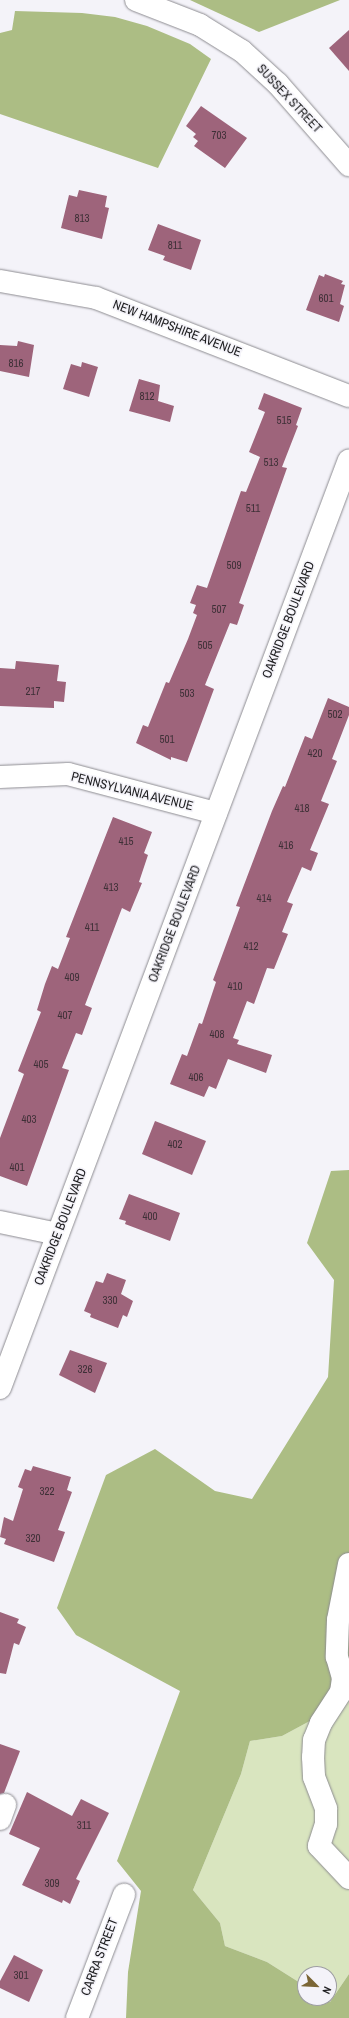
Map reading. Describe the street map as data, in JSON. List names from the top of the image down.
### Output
{
  "streets": {
    "street": [
      "SUSSEX STREET",
      "NEW HAMPSHIRE AVENUE",
      "OAKRIDGE BOULEVARD",
      "PENNSYLVANIA AVENUE",
      "CARRA STREET"
    ]
  },
  "crossings": [
    ["OAKRIDGE BOULEVARD", "PENNSYLVANIA AVENUE"]
  ],
  "house_numbers": [
    "703",
    "813",
    "811",
    "601",
    "816",
    "812",
    "515",
    "513",
    "511",
    "509",
    "507",
    "505",
    "217",
    "503",
    "502",
    "501",
    "420",
    "418",
    "415",
    "416",
    "413",
    "414",
    "411",
    "412",
    "409",
    "410",
    "407",
    "408",
    "405",
    "406",
    "403",
    "402",
    "401",
    "400",
    "330",
    "326",
    "322",
    "320",
    "311",
    "309",
    "301"
  ],
  "north": "bottom right"
}
